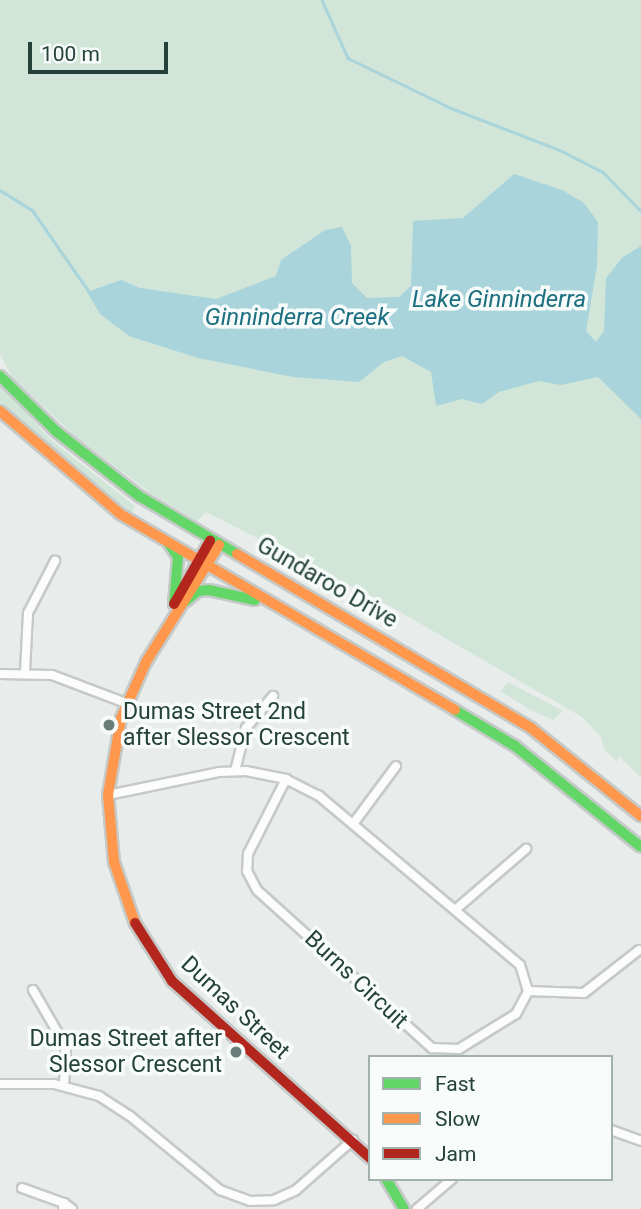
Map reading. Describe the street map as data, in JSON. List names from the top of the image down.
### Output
{
  "streets": {
    "main road": ["Gundaroo Drive", "Dumas Street"],
    "street": ["Burns Circuit"]
  },
  "crossings": [
    ["Gundaroo Drive", "Dumas Street"]
  ],
  "water": ["Lake Ginninderra", "Ginninderra Creek"],
  "places": ["Dumas Street 2nd after Slessor Crescent", "Dumas Street after Slessor Crescent"],
  "legend": ["Fast", "Slow", "Jam"],
  "scale_bar": "100 m"
}
